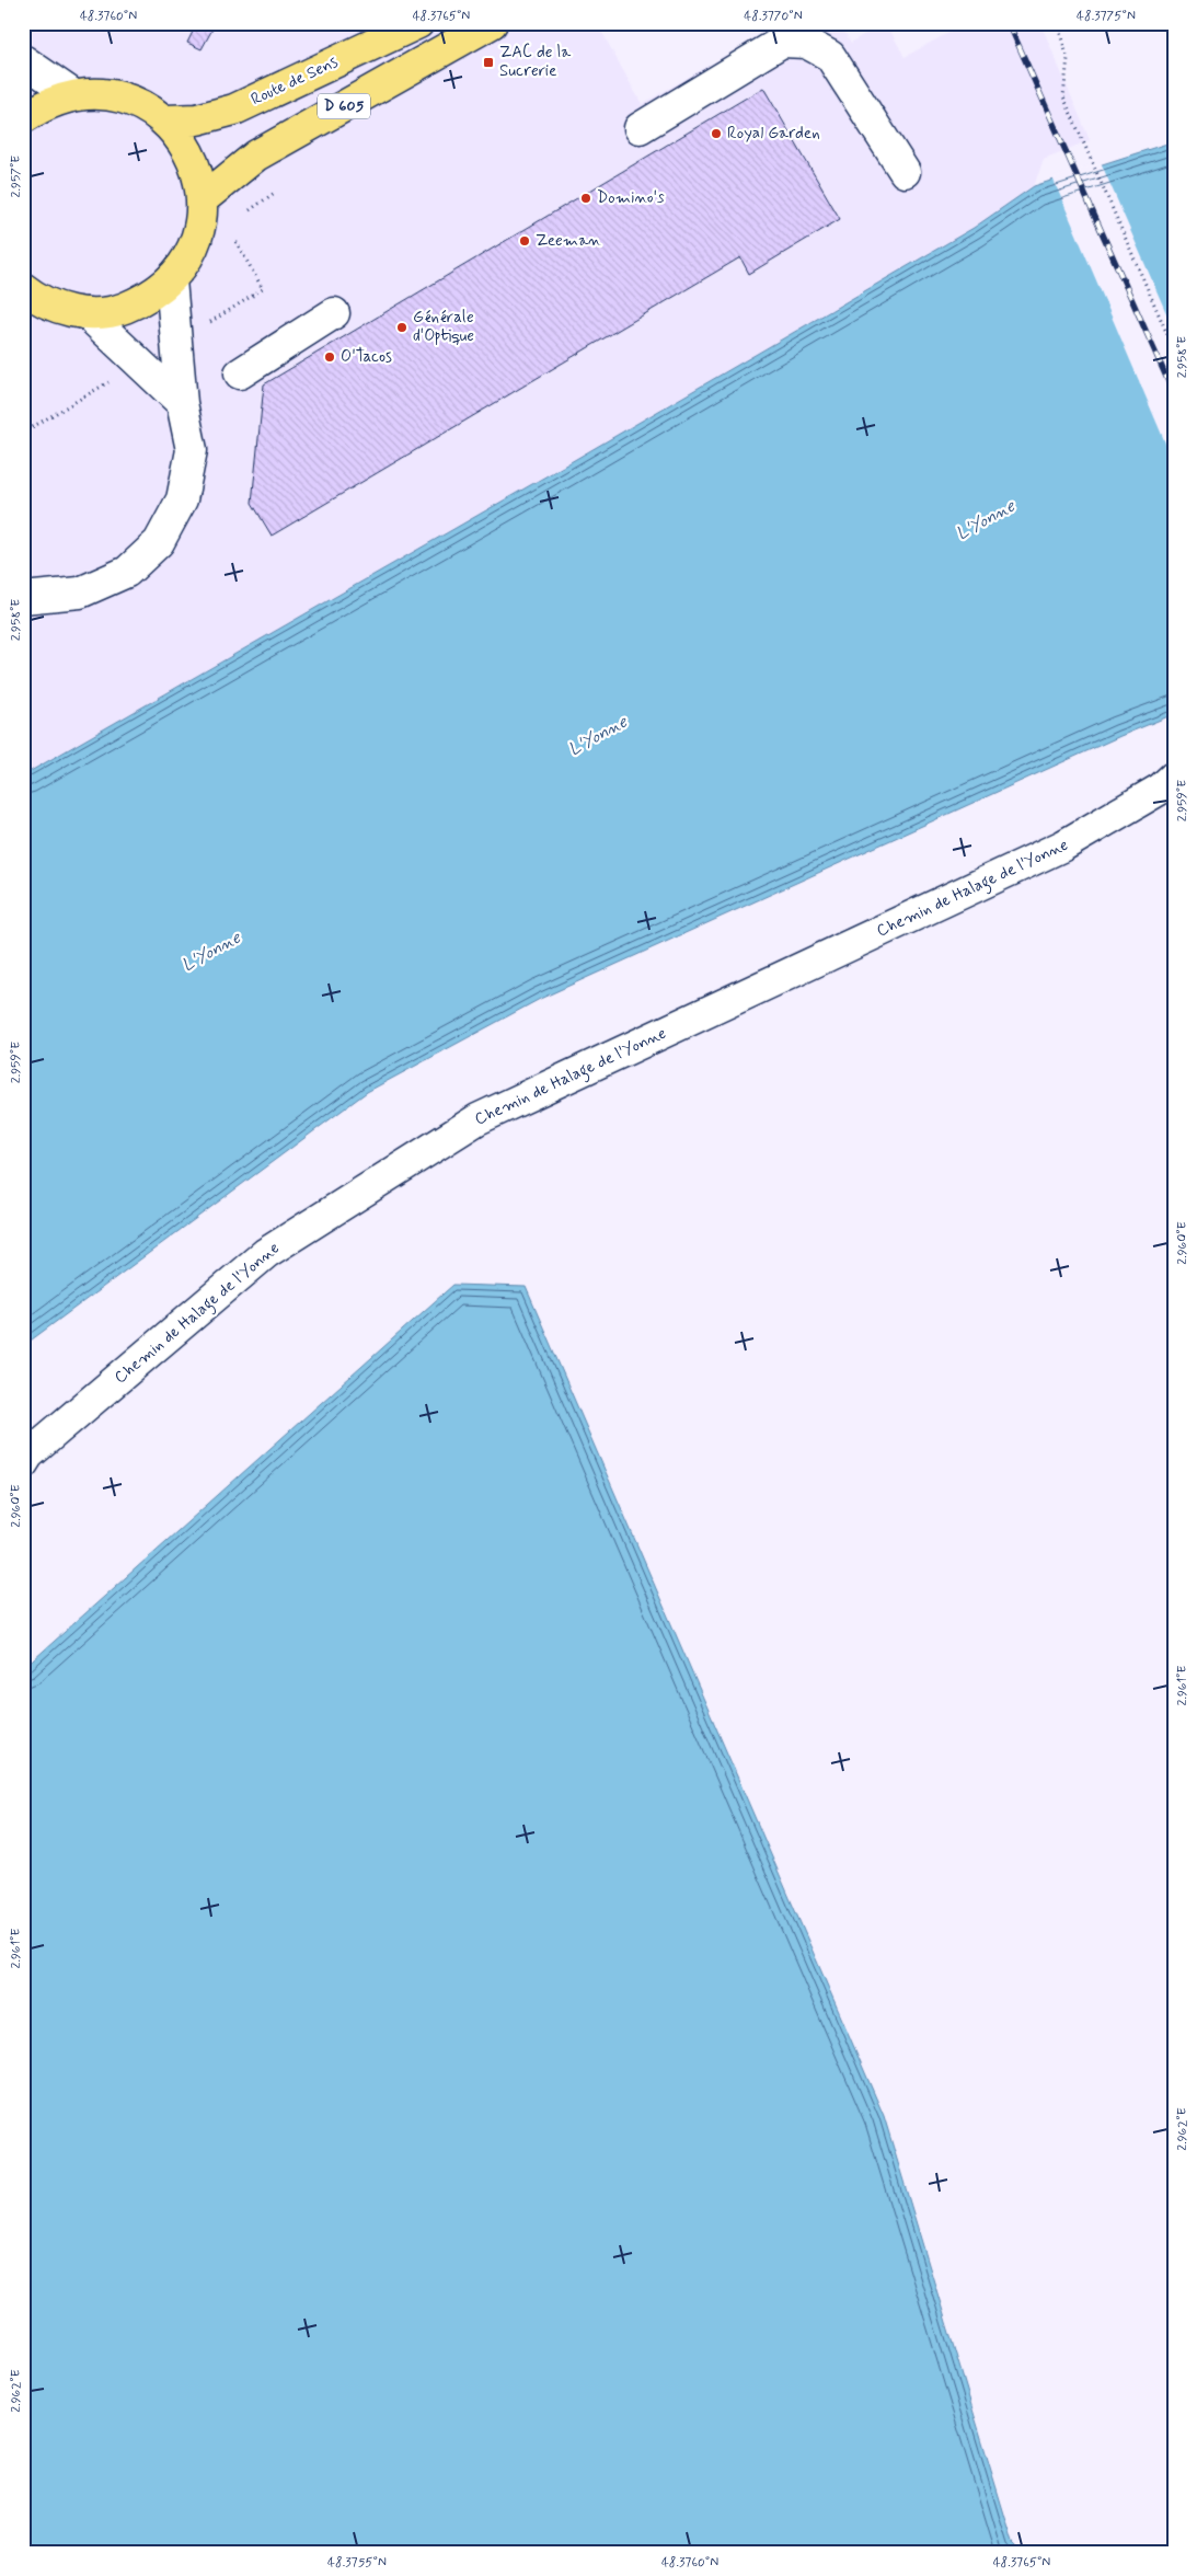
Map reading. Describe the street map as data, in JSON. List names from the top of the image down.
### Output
{
  "streets": {
    "main road": ["Route de Sens", "D 605"],
    "street": ["Chemin de Halage de l'Yonne"]
  },
  "water": ["L'Yonne"],
  "places": {
    "transit": ["ZAC de la Sucrerie"],
    "other": [
      "Royal Garden",
      "Domino's",
      "Zeeman",
      "Générale d'Optique",
      "O'Tacos"
    ]
  },
  "coordinates": [
    "48.3760°N",
    "48.3765°N",
    "48.3770°N",
    "48.3775°N",
    "2.957°E",
    "2.958°E",
    "2.959°E",
    "2.960°E",
    "2.961°E",
    "2.962°E",
    "48.3755°N"
  ]
}
